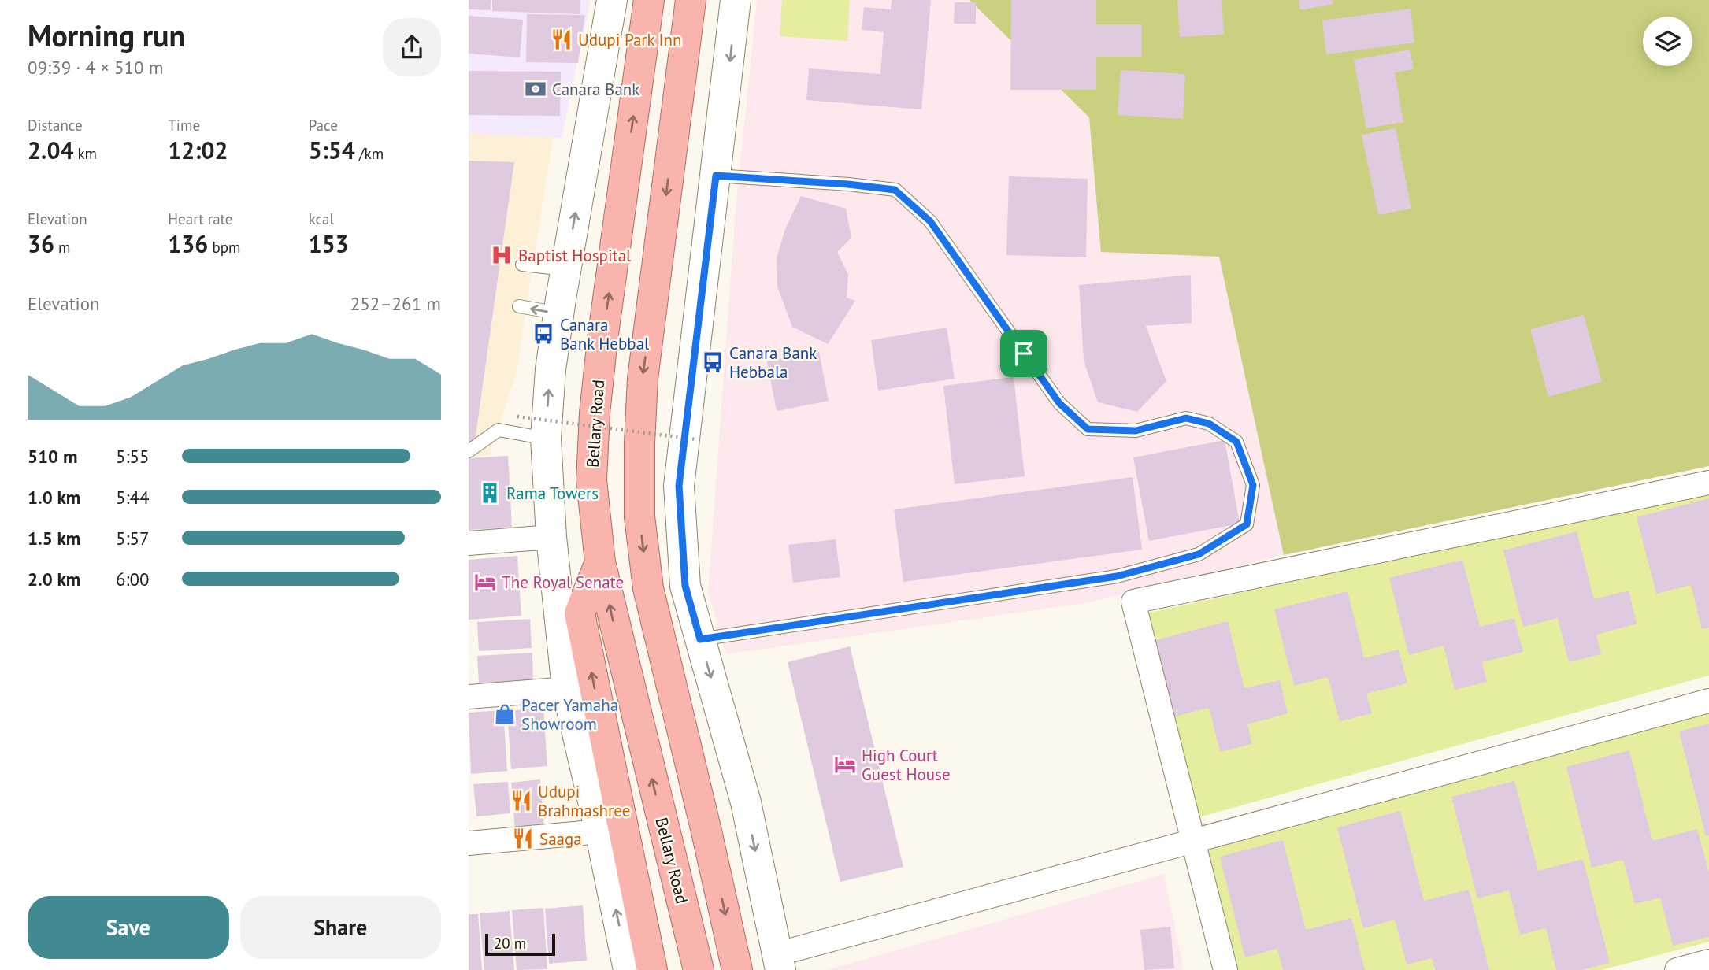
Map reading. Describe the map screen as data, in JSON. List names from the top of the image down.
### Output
{
  "streets": {
    "highway": ["Bellary Road"]
  },
  "places": {
    "restaurant": ["Udupi Park Inn", "Udupi Brahmashree", "Saaga"],
    "bank": ["Canara Bank"],
    "hospital": ["Baptist Hospital"],
    "bus stop": ["Canara Bank Hebbal", "Canara Bank Hebbala"],
    "building": ["Rama Towers"],
    "hotel": ["The Royal Senate", "High Court Guest House"],
    "shop": ["Pacer Yamaha Showroom"]
  },
  "scale_bar": "20 m",
  "page": {
    "heading": ["Morning run", "09:39 · 4 × 510 m"],
    "stats": [
      ["Distance", "2.04 km"],
      ["Time", "12:02"],
      ["Pace", "5:54 /km"],
      ["Elevation", "36 m"],
      ["Heart rate", "136 bpm"],
      ["kcal", "153"]
    ],
    "chart": ["Elevation", "252–261 m"],
    "list": [
      {
        "name": "510 m",
        "note": "5:55"
      },
      {
        "name": "1.0 km",
        "note": "5:44"
      },
      {
        "name": "1.5 km",
        "note": "5:57"
      },
      {
        "name": "2.0 km",
        "note": "6:00"
      }
    ],
    "buttons": ["Save", "Share"],
    "scale": "20 m"
  }
}
